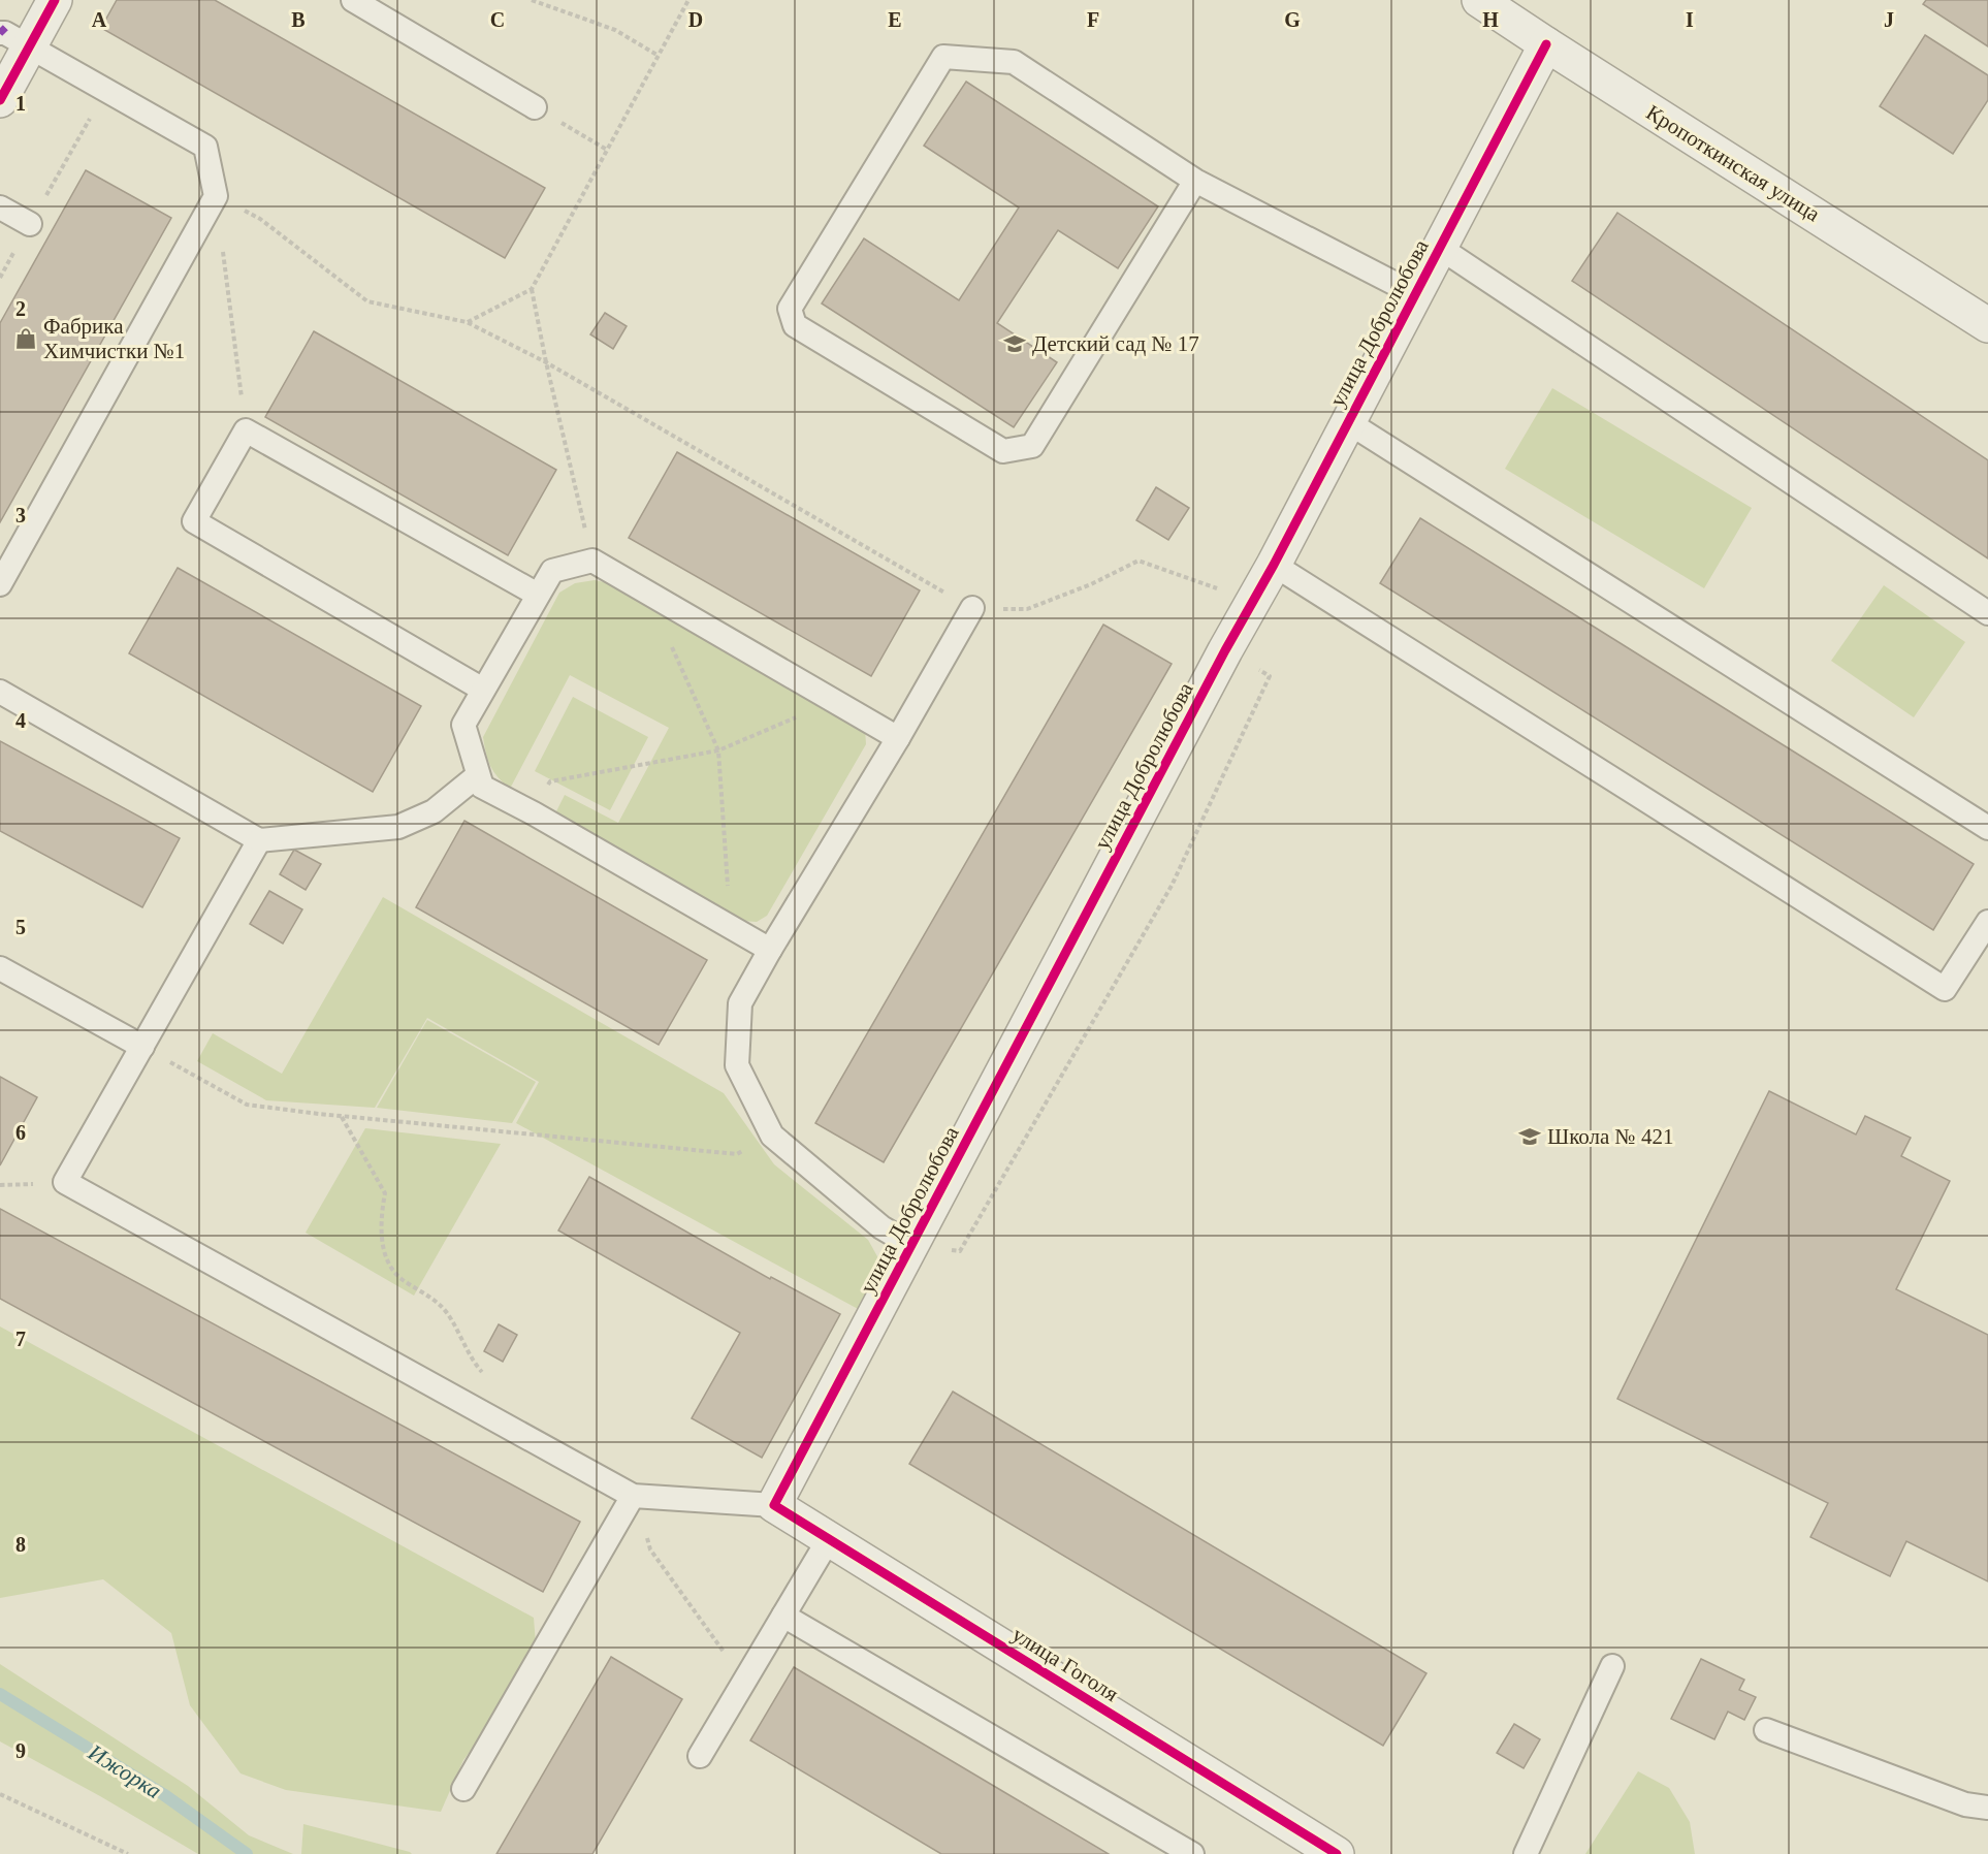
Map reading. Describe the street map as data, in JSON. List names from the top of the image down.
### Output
{
  "streets": {
    "street": ["Кропоткинская улица", "улица Добролюбова", "улица Гоголя"]
  },
  "crossings": [
    ["Кропоткинская улица", "улица Добролюбова"],
    ["улица Добролюбова", "улица Гоголя"]
  ],
  "water": ["Ижорка"],
  "places": {
    "shop": ["Фабрика Химчистки №1"],
    "school or university": ["Детский сад № 17", "Школа № 421"]
  },
  "grid": {
    "columns": [
      "A",
      "B",
      "C",
      "D",
      "E",
      "F",
      "G",
      "H",
      "I",
      "J"
    ],
    "rows": [
      "1",
      "2",
      "3",
      "4",
      "5",
      "6",
      "7",
      "8",
      "9"
    ]
  }
}
